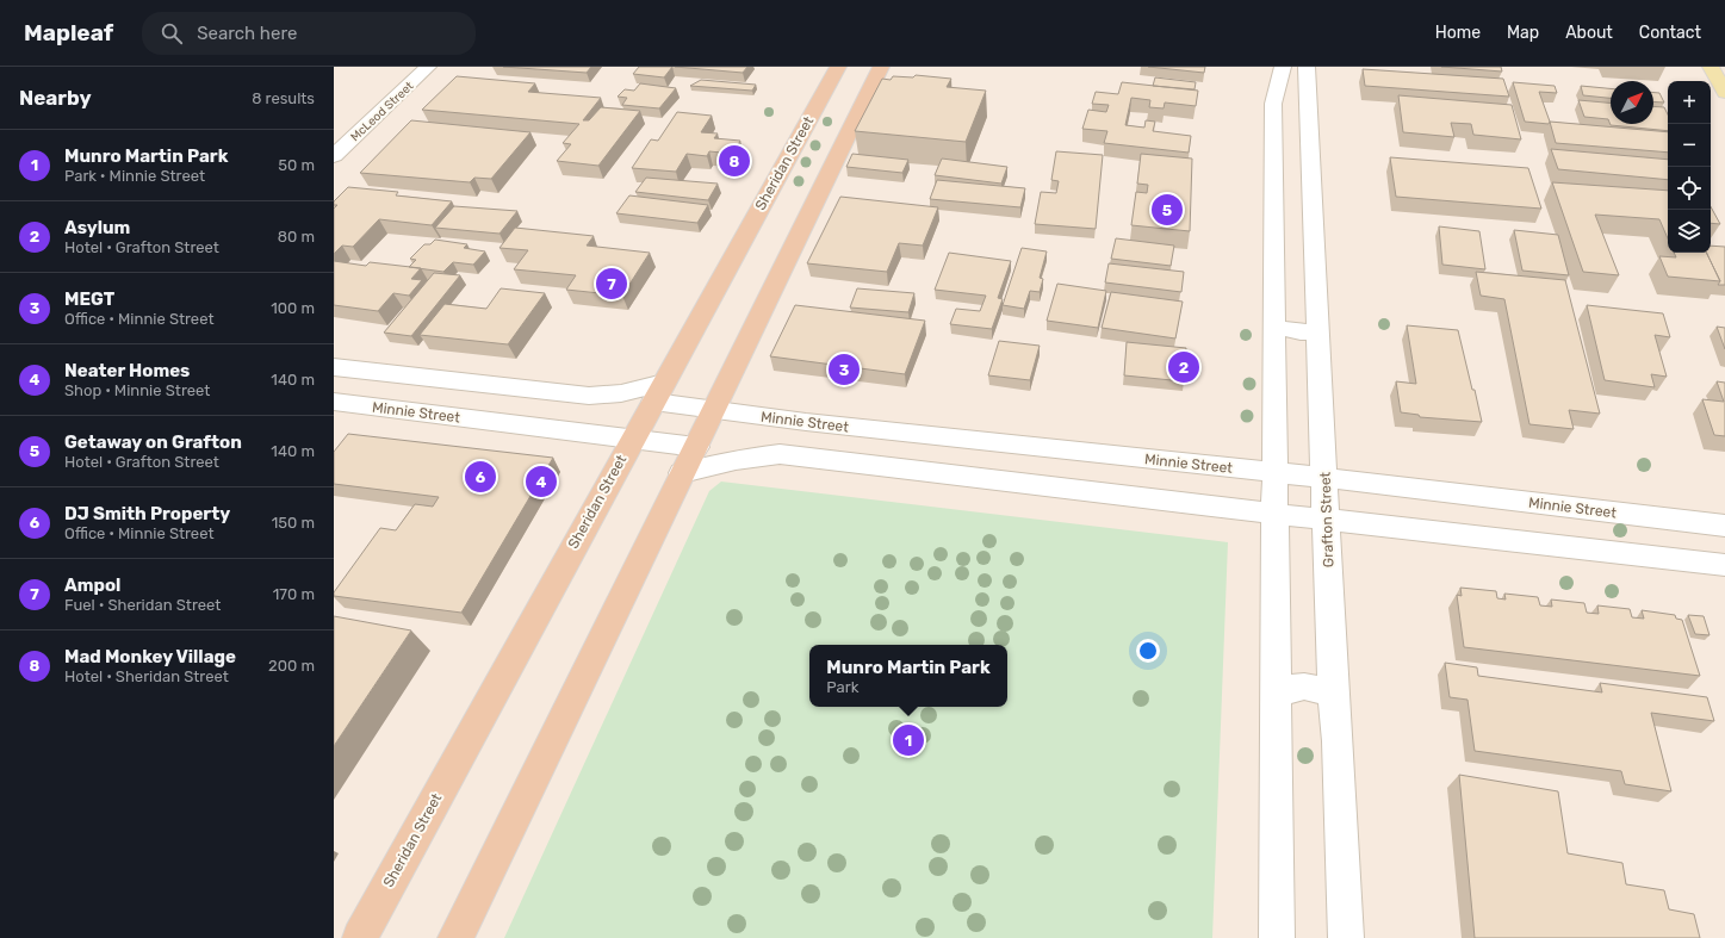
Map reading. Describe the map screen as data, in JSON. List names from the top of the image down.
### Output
{
  "streets": {
    "highway": ["Sheridan Street"],
    "street": ["McLeod Street", "Minnie Street", "Grafton Street"]
  },
  "crossings": [
    ["Sheridan Street", "Minnie Street"],
    ["Minnie Street", "Grafton Street"]
  ],
  "north": "top right",
  "page": {
    "header": "Mapleaf",
    "search": "Search here",
    "nav": [
      "Home",
      "Map",
      "About",
      "Contact"
    ],
    "heading": ["Nearby", "8 results"],
    "map_buttons": ["+", "−"],
    "list": [
      {
        "mark": "1",
        "name": "Munro Martin Park",
        "note": "Park · Minnie Street",
        "value": "50 m"
      },
      {
        "mark": "2",
        "name": "Asylum",
        "note": "Hotel · Grafton Street",
        "value": "80 m"
      },
      {
        "mark": "3",
        "name": "MEGT",
        "note": "Office · Minnie Street",
        "value": "100 m"
      },
      {
        "mark": "4",
        "name": "Neater Homes",
        "note": "Shop · Minnie Street",
        "value": "140 m"
      },
      {
        "mark": "5",
        "name": "Getaway on Grafton",
        "note": "Hotel · Grafton Street",
        "value": "140 m"
      },
      {
        "mark": "6",
        "name": "DJ Smith Property",
        "note": "Office · Minnie Street",
        "value": "150 m"
      },
      {
        "mark": "7",
        "name": "Ampol",
        "note": "Fuel · Sheridan Street",
        "value": "170 m"
      },
      {
        "mark": "8",
        "name": "Mad Monkey Village",
        "note": "Hotel · Sheridan Street",
        "value": "200 m"
      }
    ],
    "pins": [
      "8",
      "5",
      "7",
      "2",
      "3",
      "6",
      "4",
      "1"
    ],
    "popup": ["Munro Martin Park", "Park"]
  }
}
